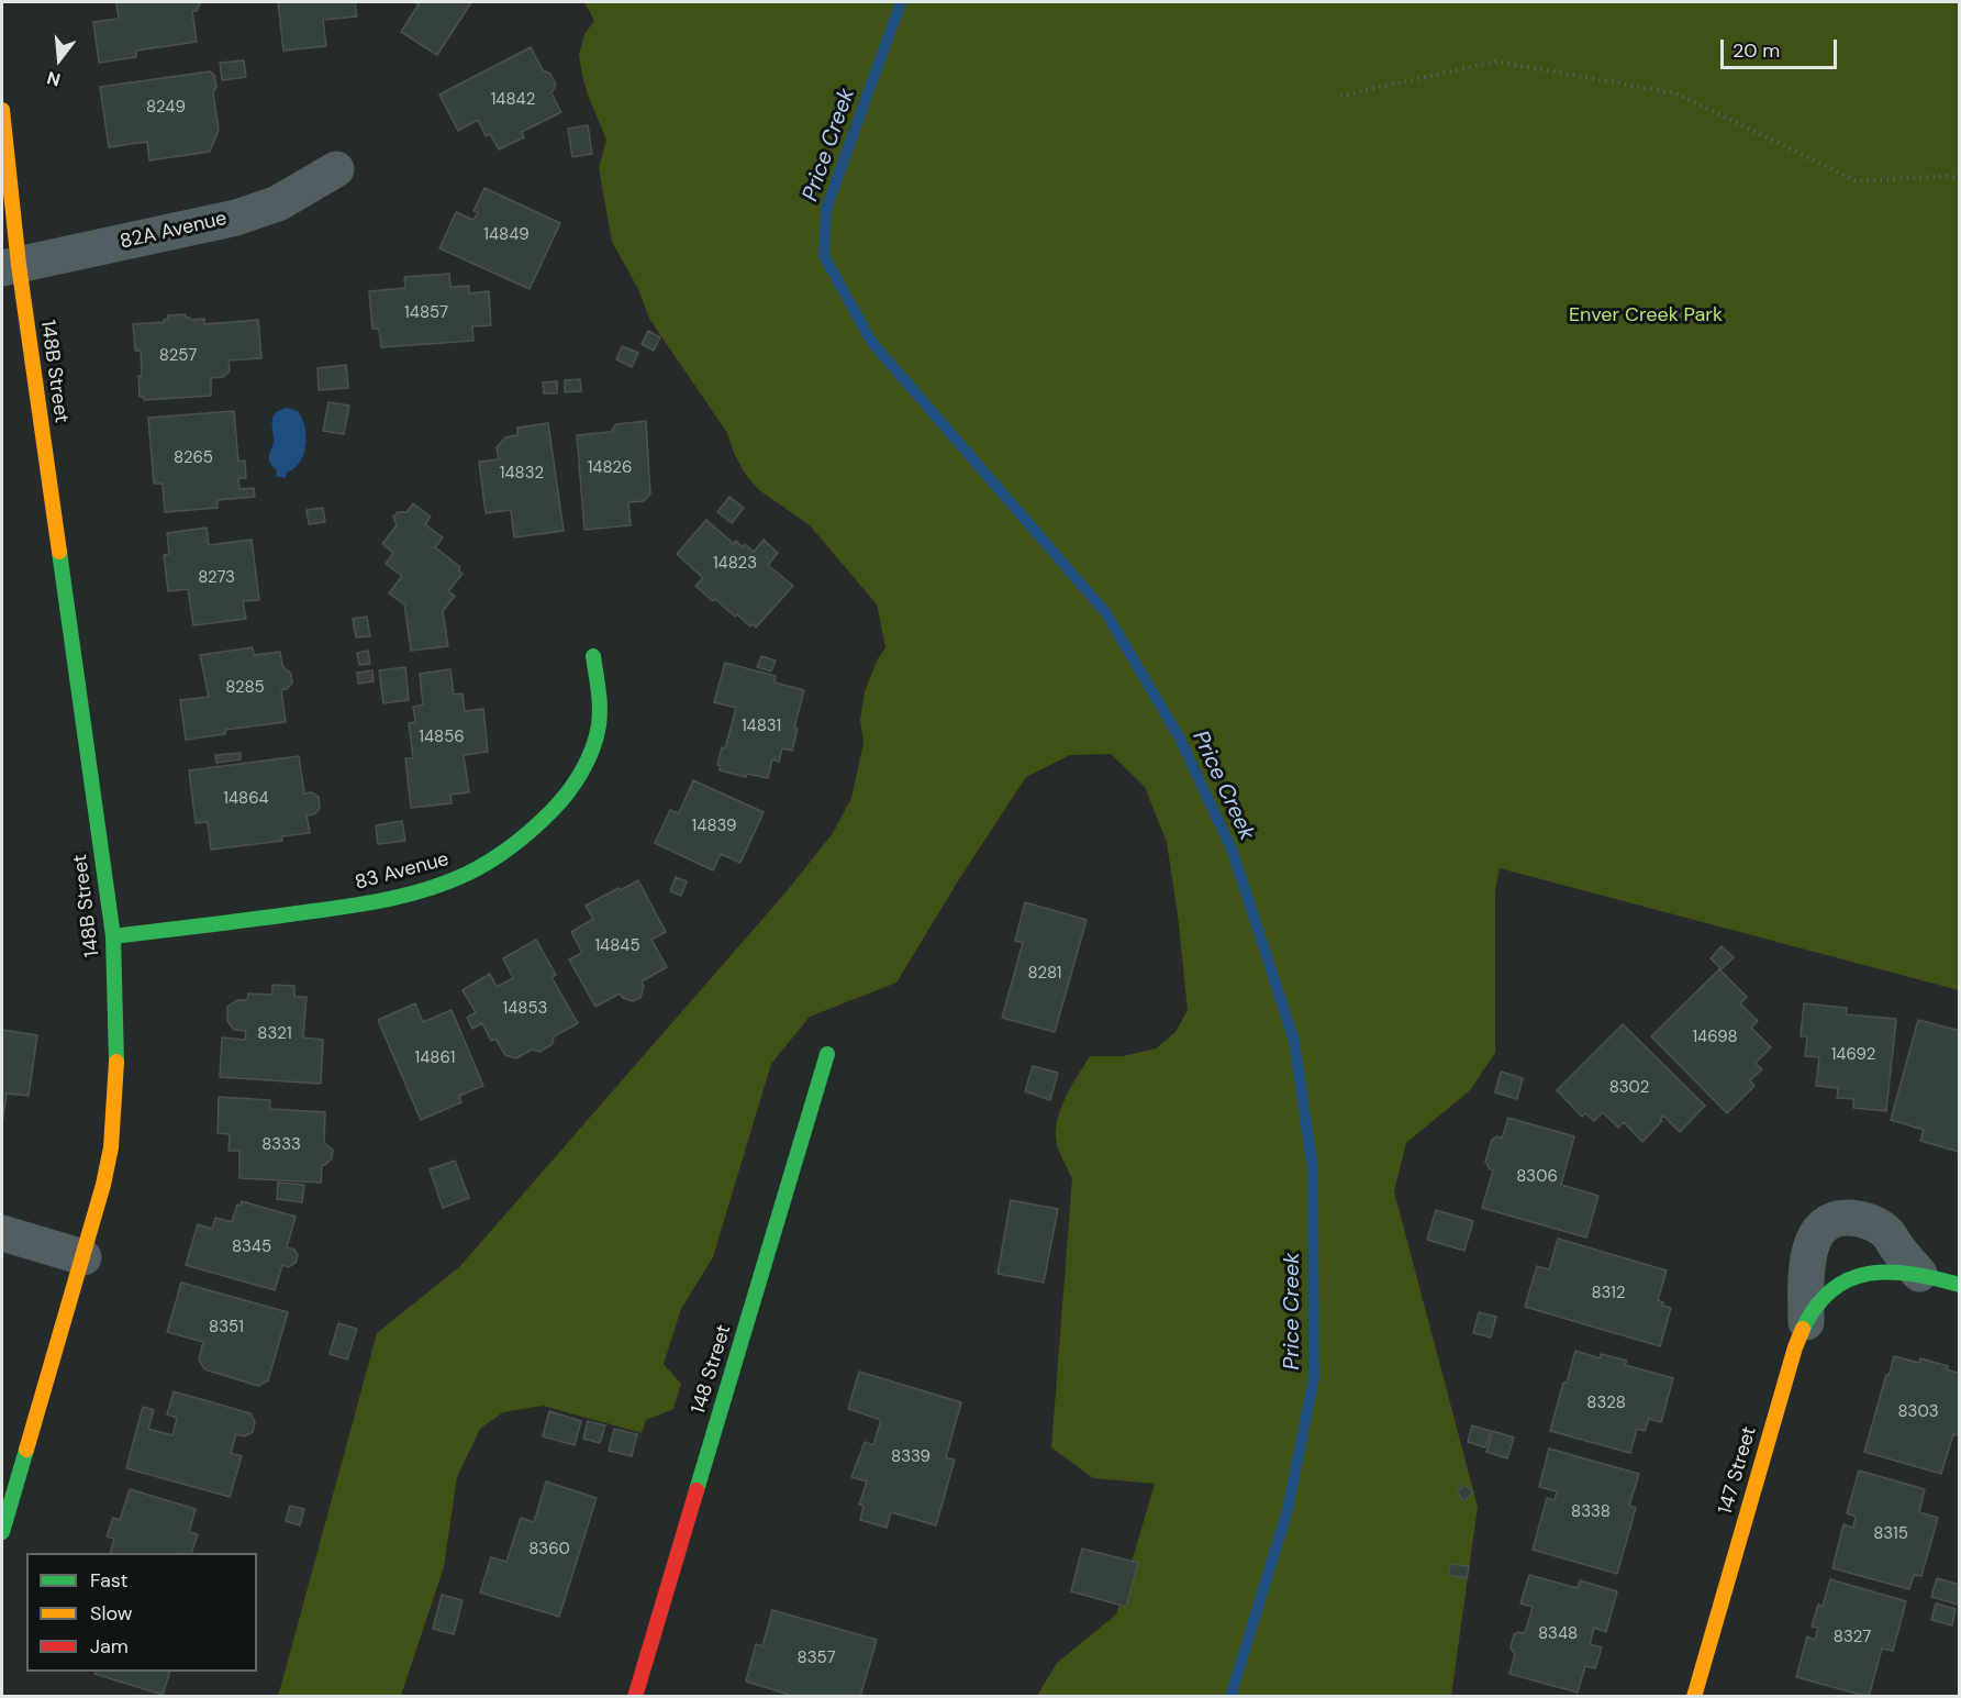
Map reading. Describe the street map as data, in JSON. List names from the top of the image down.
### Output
{
  "streets": {
    "street": [
      "82A Avenue",
      "148B Street",
      "83 Avenue",
      "148 Street",
      "147 Street"
    ]
  },
  "crossings": [
    ["82A Avenue", "148B Street"],
    ["148B Street", "83 Avenue"]
  ],
  "water": ["Price Creek"],
  "parks": ["Enver Creek Park"],
  "house_numbers": [
    "14842",
    "8249",
    "14849",
    "14857",
    "8257",
    "8265",
    "14826",
    "14832",
    "14823",
    "8273",
    "8285",
    "14831",
    "14856",
    "14864",
    "14839",
    "14845",
    "8281",
    "14853",
    "8321",
    "14698",
    "14692",
    "14861",
    "8302",
    "8333",
    "8306",
    "8345",
    "8312",
    "8351",
    "8328",
    "8303",
    "8339",
    "8338",
    "8315",
    "8360",
    "8348",
    "8327",
    "8357"
  ],
  "legend": ["Fast", "Slow", "Jam"],
  "scale_bar": "20 m",
  "north": "bottom"
}
